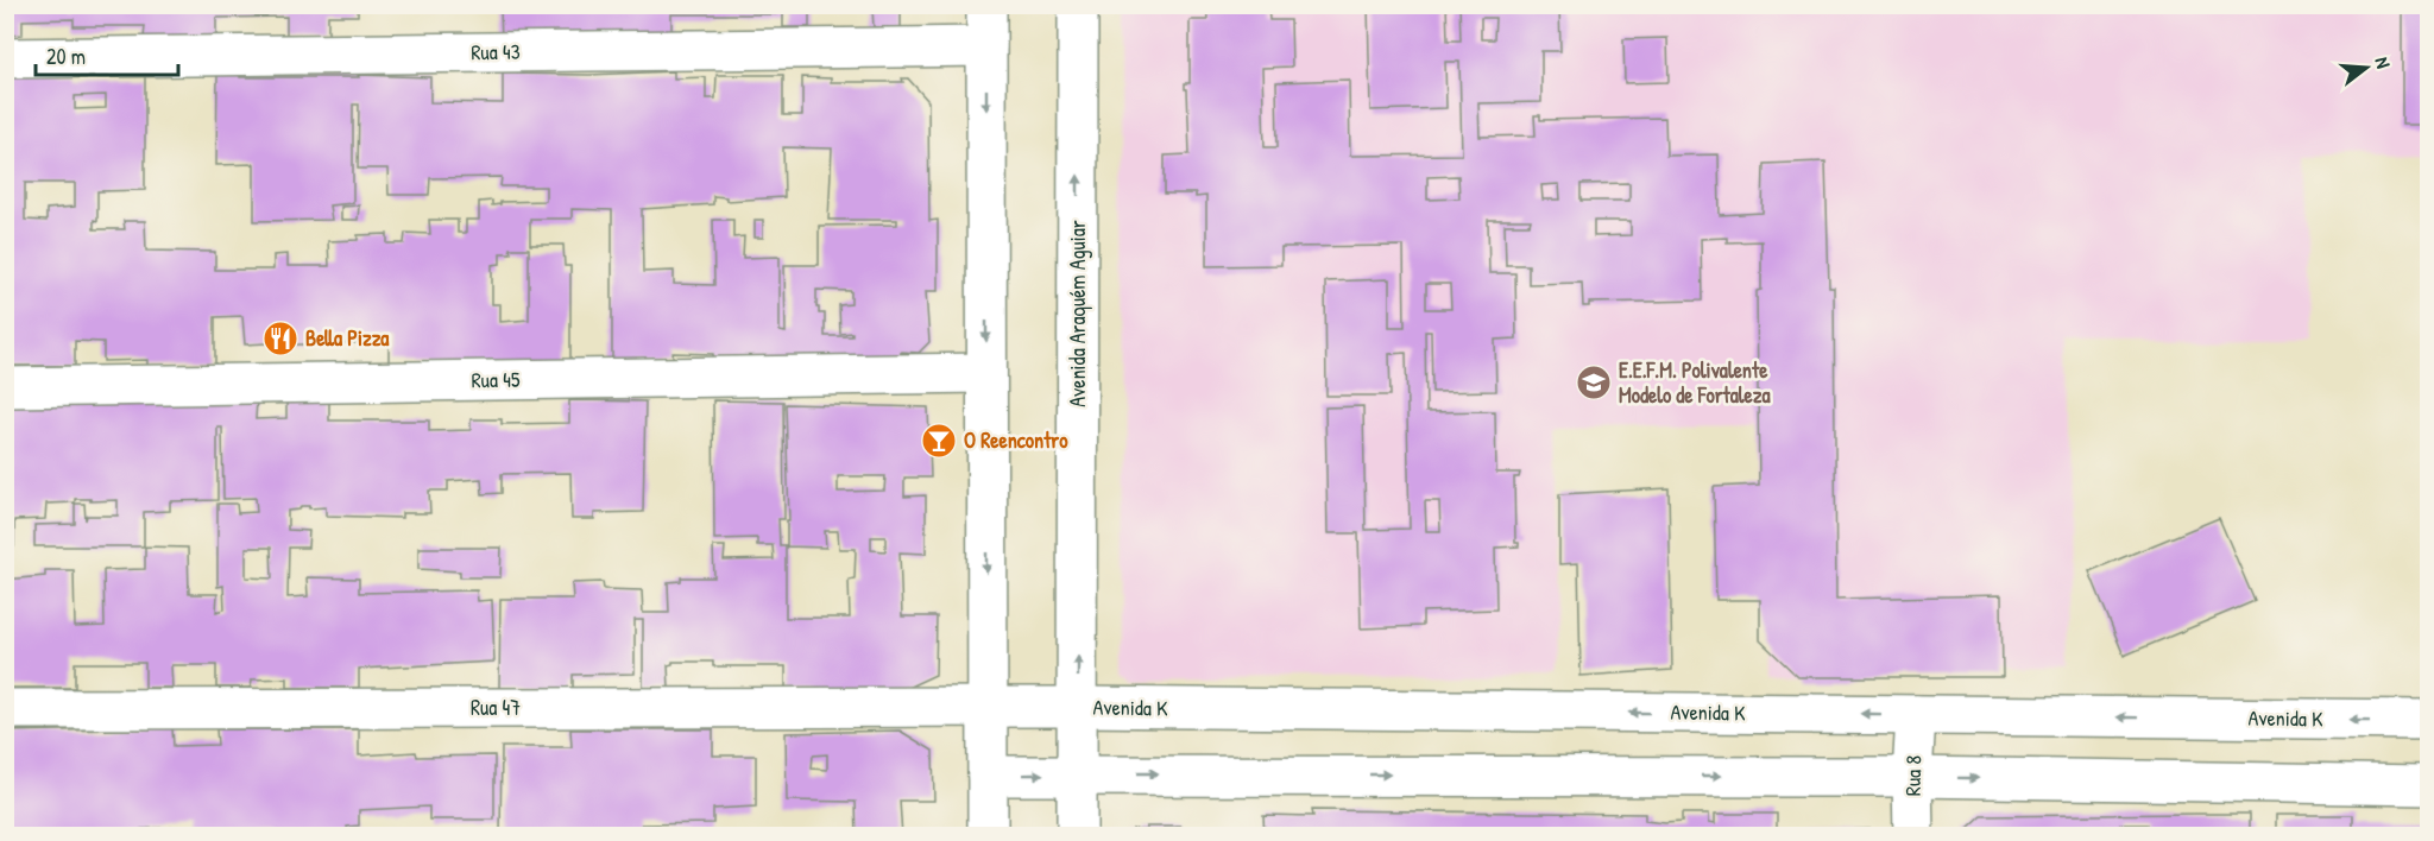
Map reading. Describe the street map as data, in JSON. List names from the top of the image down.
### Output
{
  "streets": {
    "street": [
      "Rua 43",
      "Avenida Araquém Aguiar",
      "Rua 45",
      "Rua 47",
      "Avenida K",
      "Rua 8"
    ]
  },
  "crossings": [
    ["Avenida Araquém Aguiar", "Avenida K"],
    ["Rua 47", "Avenida K"],
    ["Avenida K", "Rua 8"]
  ],
  "places": {
    "restaurant": ["Bella Pizza"],
    "school or university": ["E.E.F.M. Polivalente Modelo de Fortaleza"],
    "bar": ["O Reencontro"]
  },
  "scale_bar": "20 m",
  "north": "right"
}
